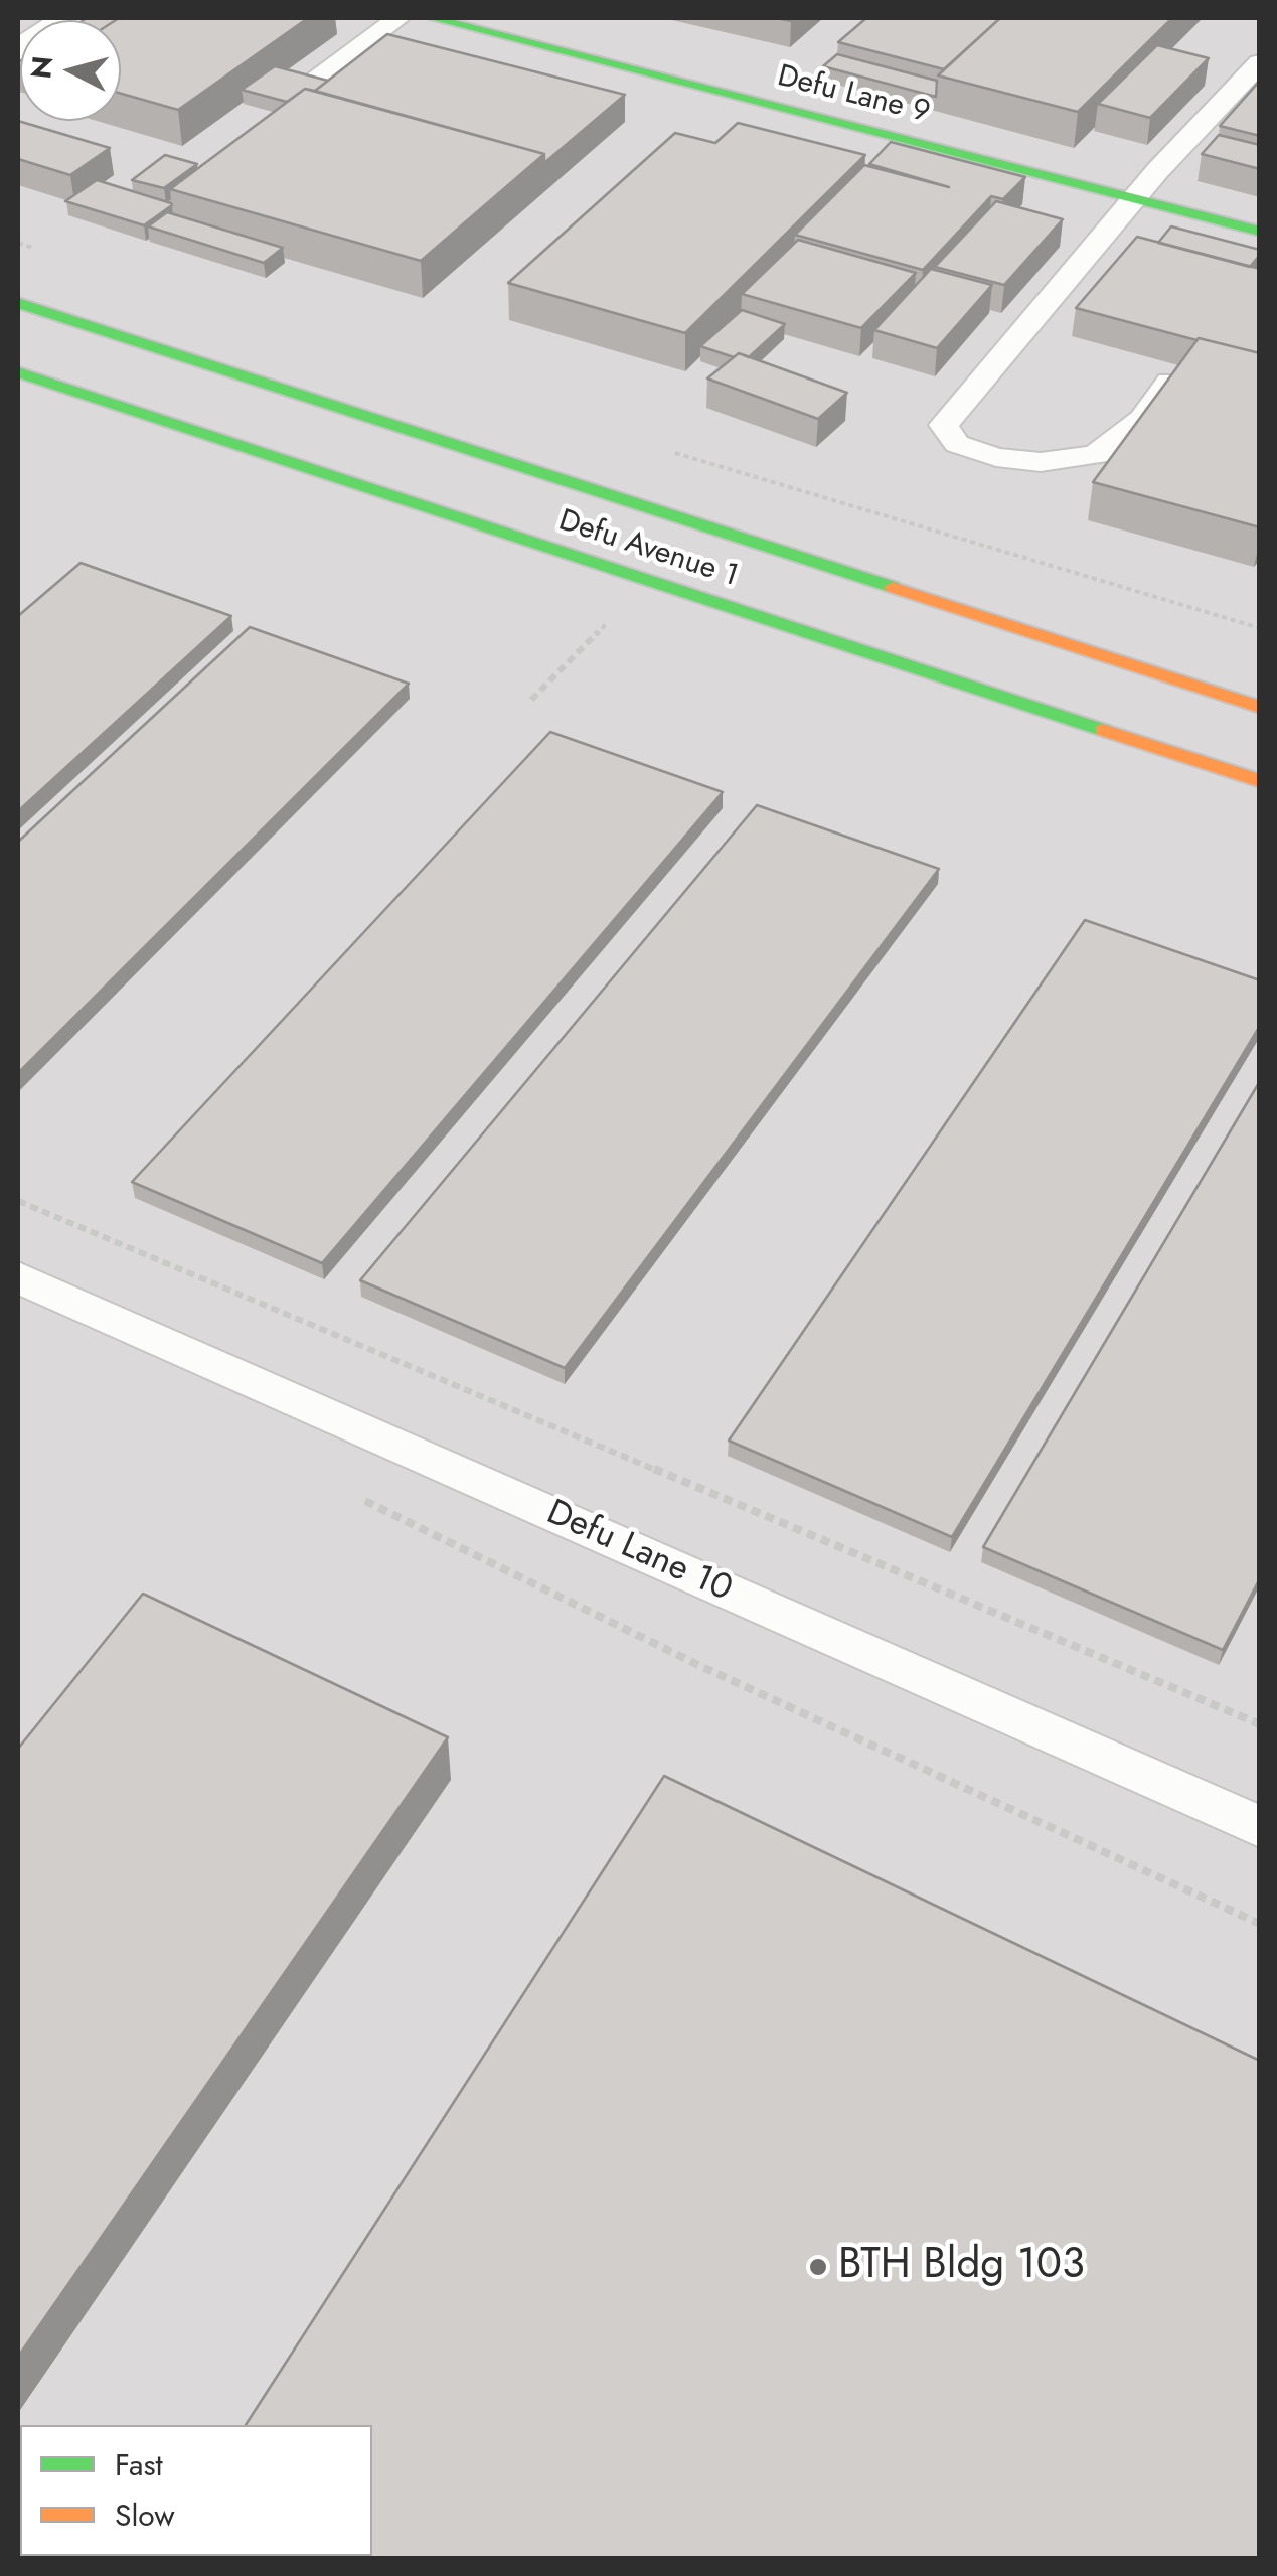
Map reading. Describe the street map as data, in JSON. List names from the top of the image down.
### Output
{
  "streets": {
    "main road": ["Defu Lane 9", "Defu Avenue 1"],
    "lane": ["Defu Lane 10"]
  },
  "places": ["BTH Bldg 103"],
  "legend": ["Fast", "Slow"],
  "north": "left"
}
